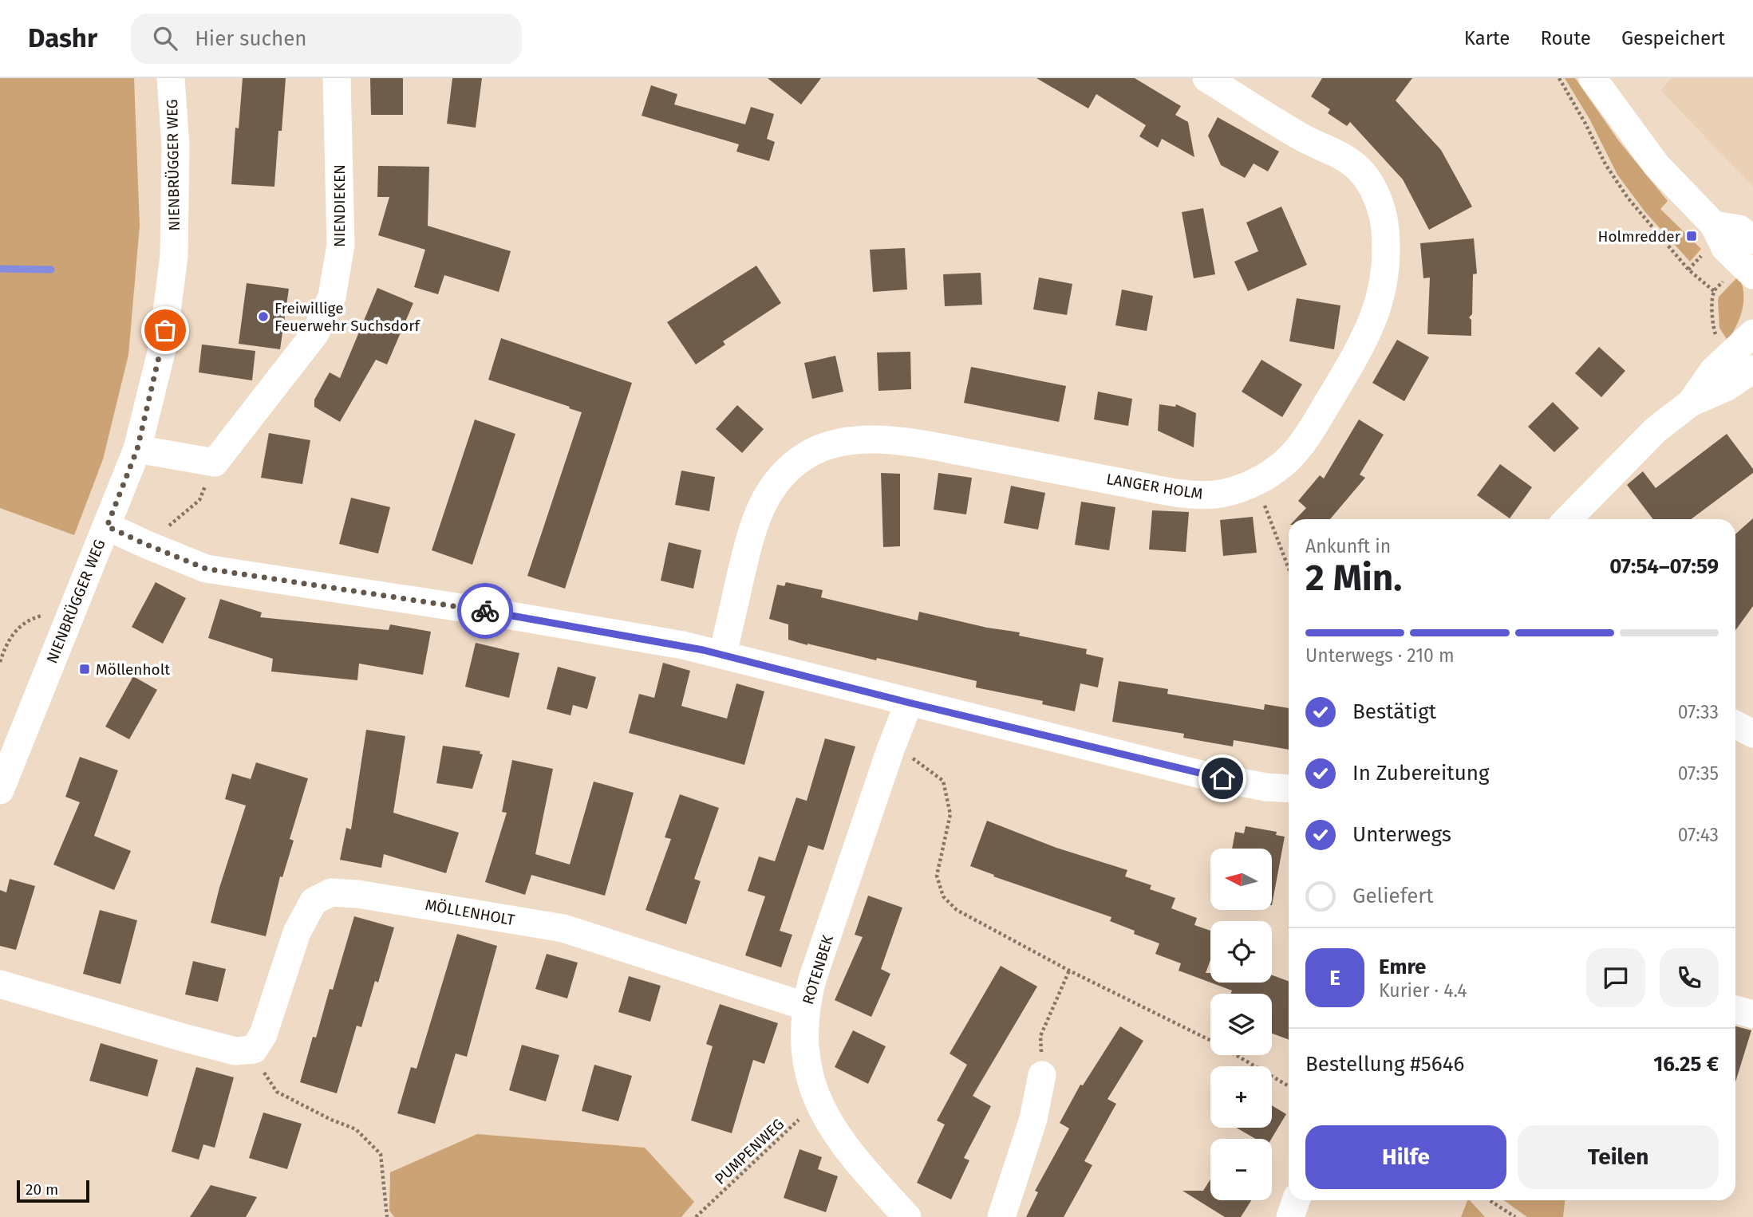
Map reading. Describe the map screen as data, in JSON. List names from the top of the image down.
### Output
{
  "streets": {
    "street": [
      "NIENBRÜGGER WEG",
      "NIENDIEKEN",
      "LANGER HOLM",
      "MÖLLENHOLT",
      "ROTENBEK"
    ],
    "path": ["PUMPENWEG"]
  },
  "crossings": [
    ["MÖLLENHOLT", "ROTENBEK"],
    ["ROTENBEK", "PUMPENWEG"]
  ],
  "places": {
    "transit": ["Holmredder", "Möllenholt"],
    "other": ["Freiwillige Feuerwehr Suchsdorf"]
  },
  "scale_bar": "20 m",
  "north": "left",
  "page": {
    "header": "Dashr",
    "search": "Hier suchen",
    "nav": ["Karte", "Route", "Gespeichert"],
    "heading": ["2 Min.", "Ankunft in", "07:54–07:59"],
    "panel": [
      "Emre",
      "Kurier · 4.4",
      "Bestellung #5646",
      "16.25 €"
    ],
    "bar": "Unterwegs · 210 m",
    "list": [
      ["Bestätigt", "07:33"],
      ["In Zubereitung", "07:35"],
      ["Unterwegs", "07:43"],
      "Geliefert"
    ],
    "map_buttons": ["+", "−"],
    "round": "E",
    "buttons": ["Hilfe", "Teilen"],
    "scale": "20 m"
  }
}
